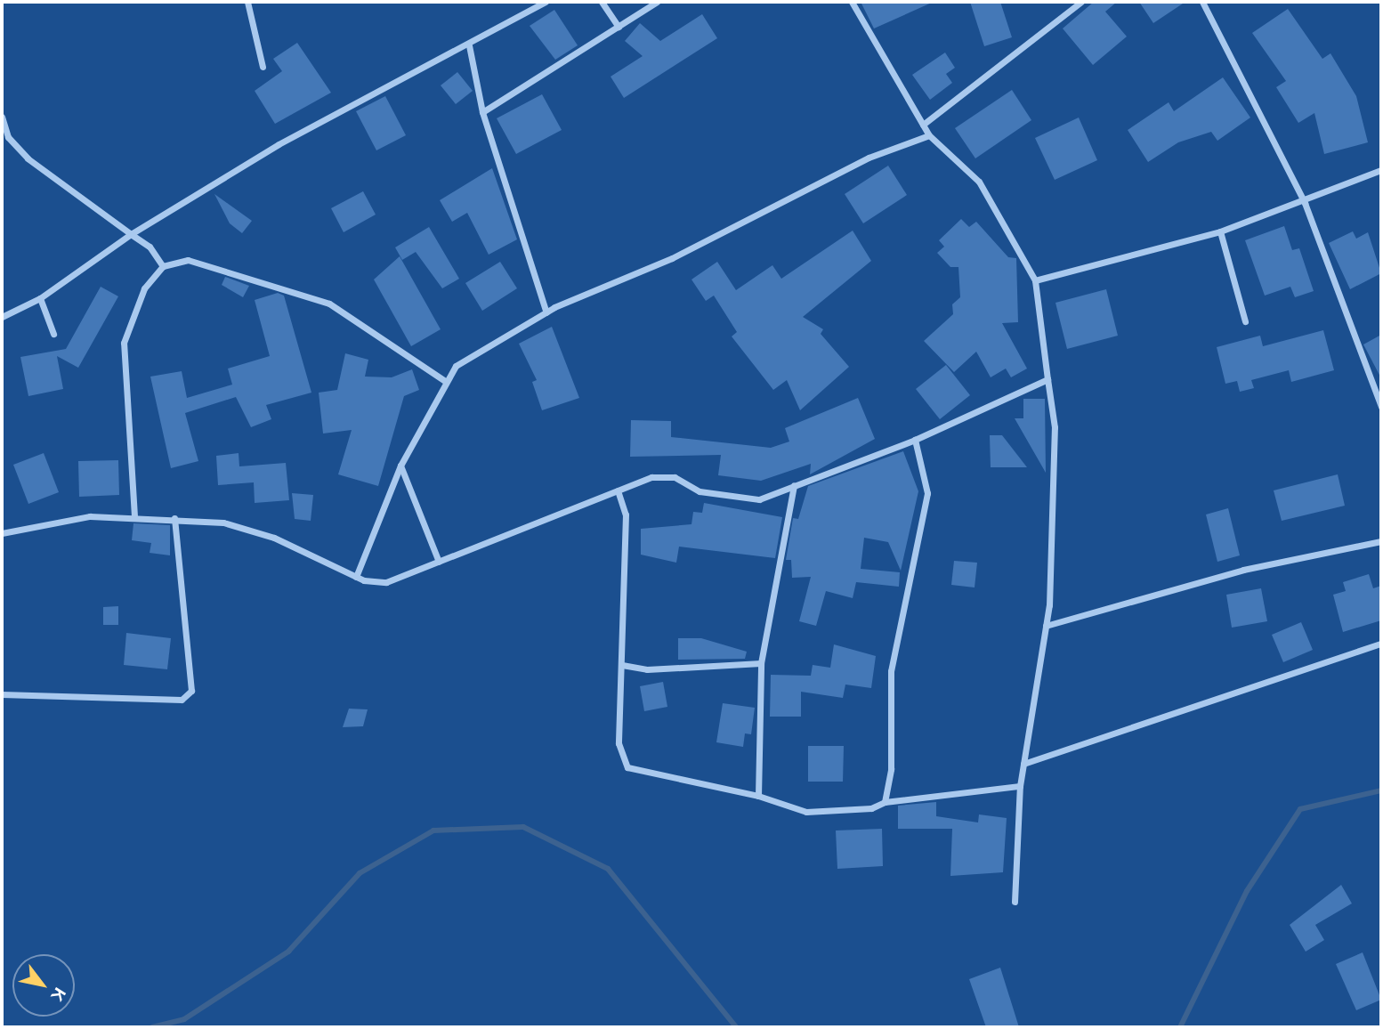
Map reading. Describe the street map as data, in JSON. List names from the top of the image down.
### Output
{
  "north": "bottom right"
}
